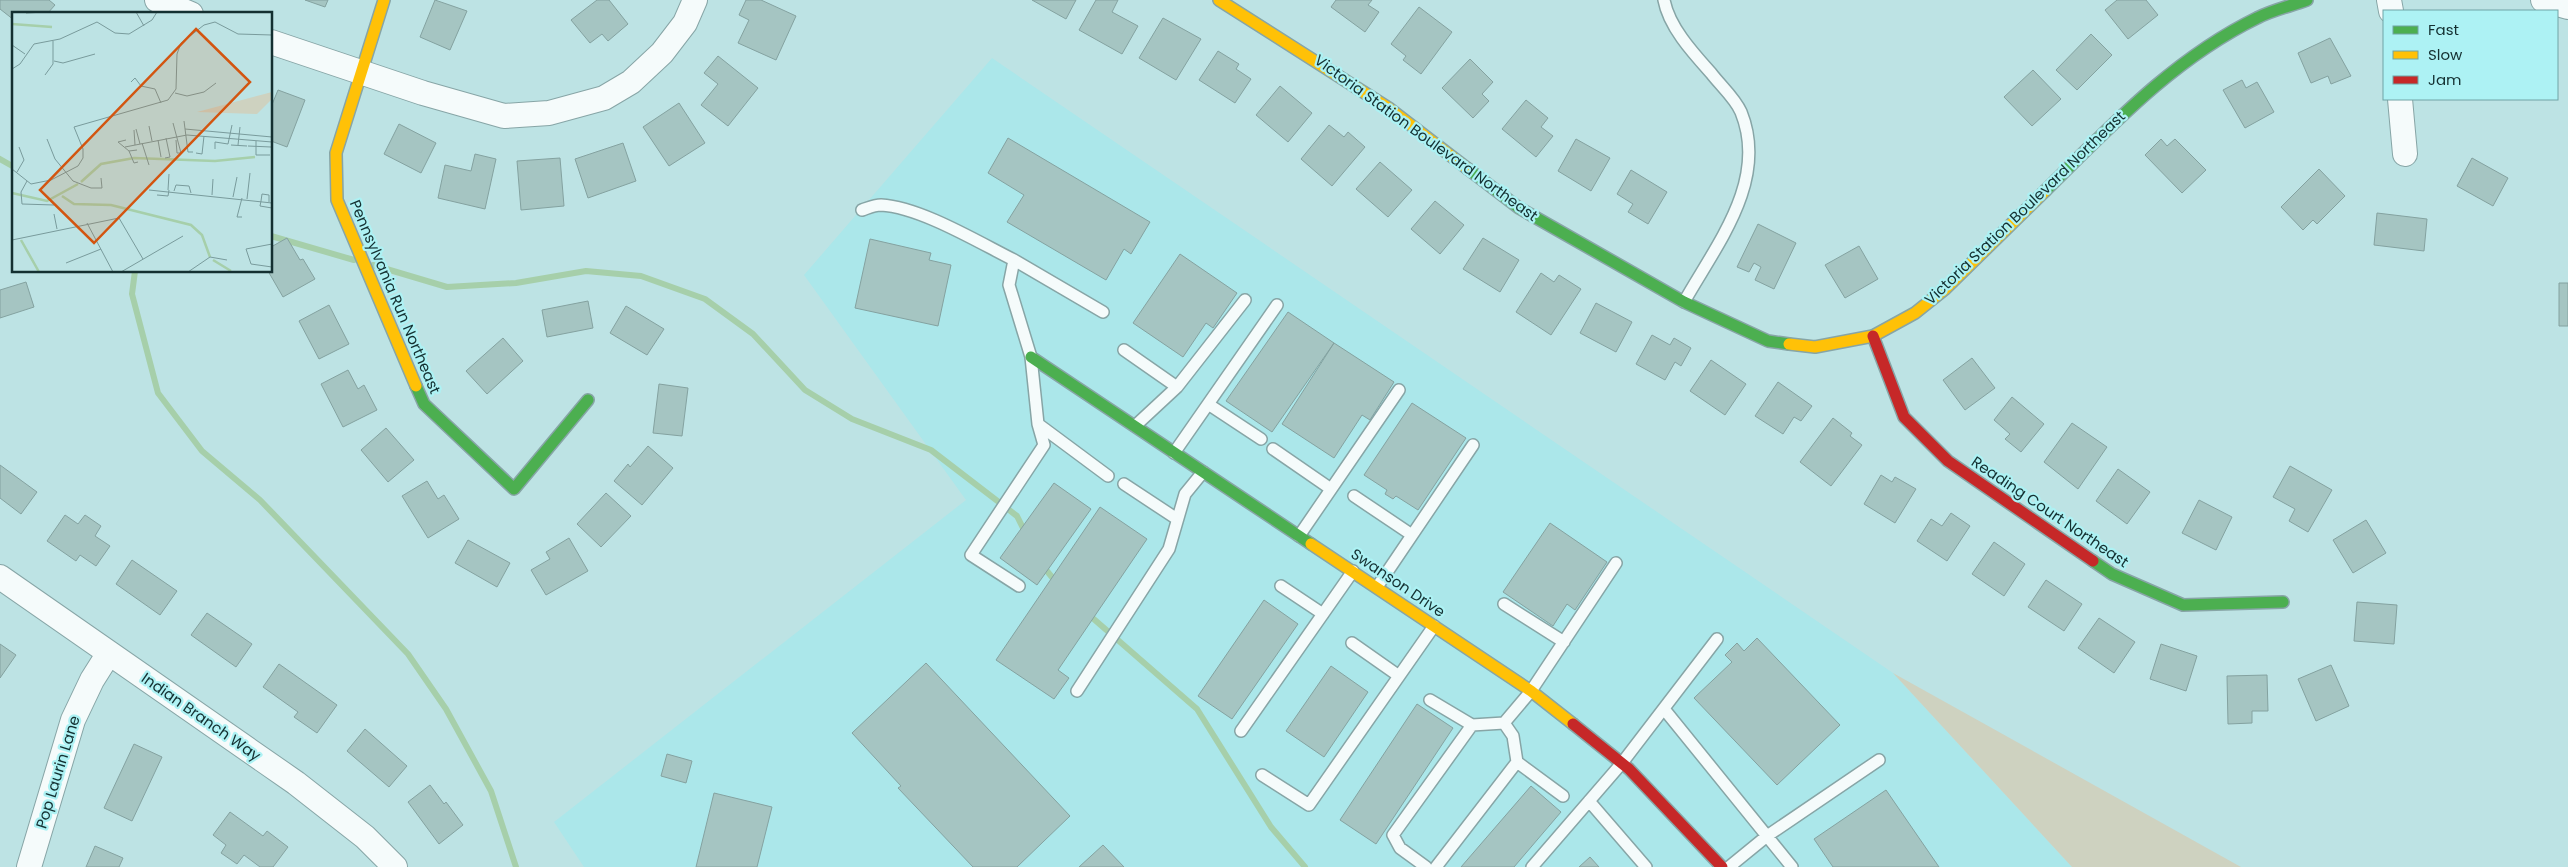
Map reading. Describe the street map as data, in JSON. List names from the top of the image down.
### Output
{
  "streets": {
    "street": [
      "Victoria Station Boulevard Northeast",
      "Pennsylvania Run Northeast",
      "Reading Court Northeast",
      "Swanson Drive",
      "Indian Branch Way",
      "Pop Laurin Lane"
    ]
  },
  "crossings": [
    ["Victoria Station Boulevard Northeast", "Reading Court Northeast"],
    ["Indian Branch Way", "Pop Laurin Lane"]
  ],
  "legend": ["Fast", "Slow", "Jam"]
}
